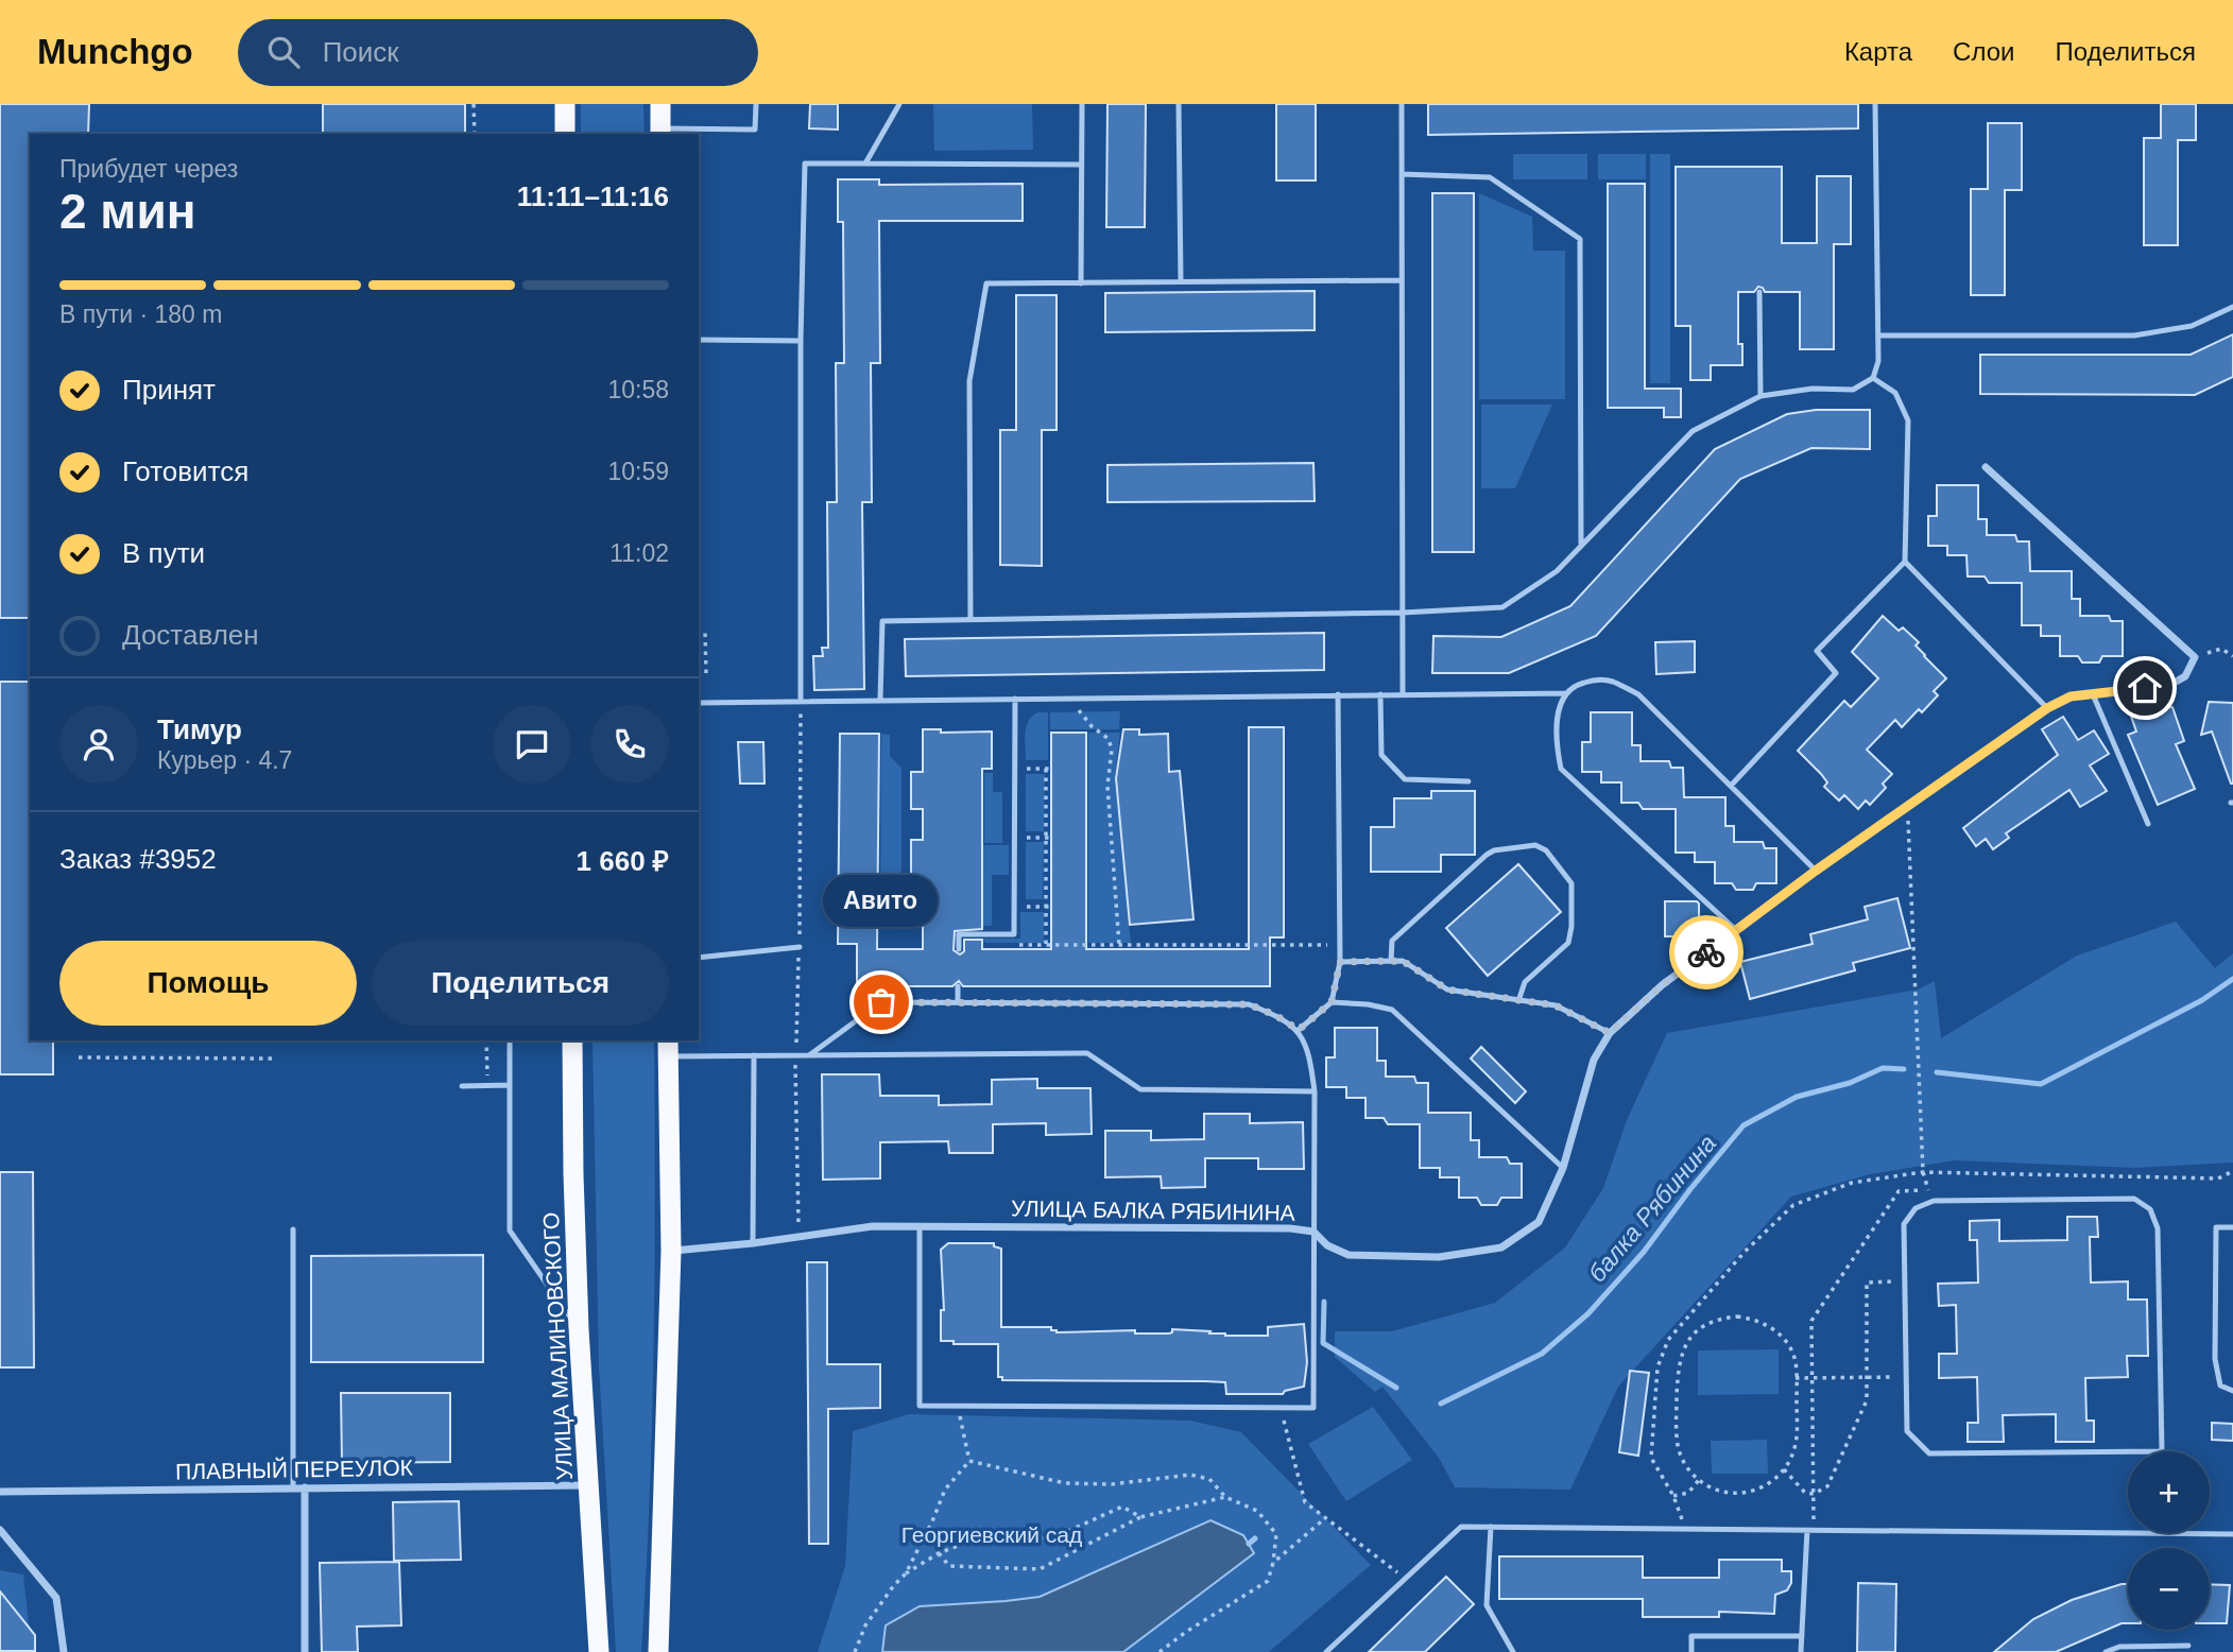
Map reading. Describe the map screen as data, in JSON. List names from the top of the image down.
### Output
{
  "streets": {
    "highway": ["УЛИЦА МАЛИНОВСКОГО"],
    "street": ["УЛИЦА БАЛКА РЯБИНИНА", "ПЛАВНЫЙ ПЕРЕУЛОК"]
  },
  "crossings": [
    ["УЛИЦА МАЛИНОВСКОГО", "ПЛАВНЫЙ ПЕРЕУЛОК"]
  ],
  "water": ["балка Рябинина"],
  "parks": ["Георгиевский сад"],
  "places": ["Авито"],
  "page": {
    "header": "Munchgo",
    "search": "Поиск",
    "nav": ["Карта", "Слои", "Поделиться"],
    "heading": ["2 мин", "Прибудет через", "11:11–11:16"],
    "panel": [
      "Тимур",
      "Курьер · 4.7",
      "Заказ #3952",
      "1 660 ₽"
    ],
    "bar": "В пути · 180 m",
    "list": [
      ["Принят", "10:58"],
      ["Готовится", "10:59"],
      ["В пути", "11:02"],
      "Доставлен"
    ],
    "bubble": "Авито",
    "buttons": ["Помощь", "Поделиться"],
    "map_buttons": ["+", "−"]
  }
}
